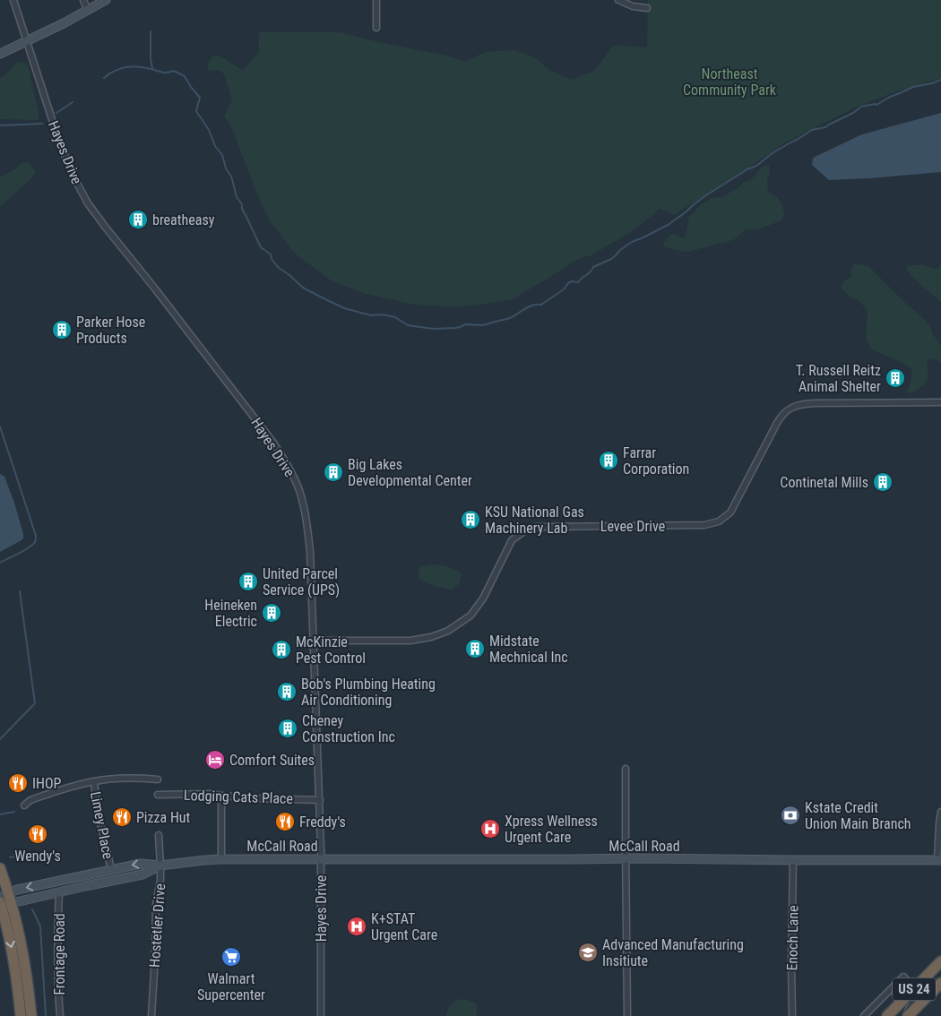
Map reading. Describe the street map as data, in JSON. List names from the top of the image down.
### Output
{
  "streets": {
    "highway": ["US 24"],
    "main road": ["McCall Road"],
    "street": [
      "Hayes Drive",
      "Levee Drive",
      "Lodging Cats Place",
      "Limey Place",
      "Hostetler Drive",
      "Enoch Lane",
      "Frontage Road"
    ]
  },
  "crossings": [
    ["Hayes Drive", "Levee Drive"],
    ["Hayes Drive", "Lodging Cats Place"],
    ["Hayes Drive", "McCall Road"],
    ["Limey Place", "McCall Road"],
    ["McCall Road", "Hostetler Drive"],
    ["McCall Road", "Enoch Lane"],
    ["McCall Road", "Frontage Road"]
  ],
  "parks": ["Northeast Community Park"],
  "places": {
    "building": [
      "breatheasy",
      "Parker Hose Products",
      "T. Russell Reitz Animal Shelter",
      "Farrar Corporation",
      "Big Lakes Developmental Center",
      "Continetal Mills",
      "KSU National Gas Machinery Lab",
      "United Parcel Service (UPS)",
      "Heineken Electric",
      "Midstate Mechnical Inc",
      "McKinzie Pest Control",
      "Bob's Plumbing Heating Air Conditioning",
      "Cheney Construction Inc"
    ],
    "hotel": ["Comfort Suites"],
    "restaurant": [
      "IHOP",
      "Pizza Hut",
      "Freddy's",
      "Wendy's"
    ],
    "bank": ["Kstate Credit Union Main Branch"],
    "hospital": ["Xpress Wellness Urgent Care", "K+STAT Urgent Care"],
    "school or university": ["Advanced Manufacturing Insitiute"],
    "supermarket": ["Walmart Supercenter"]
  }
}
